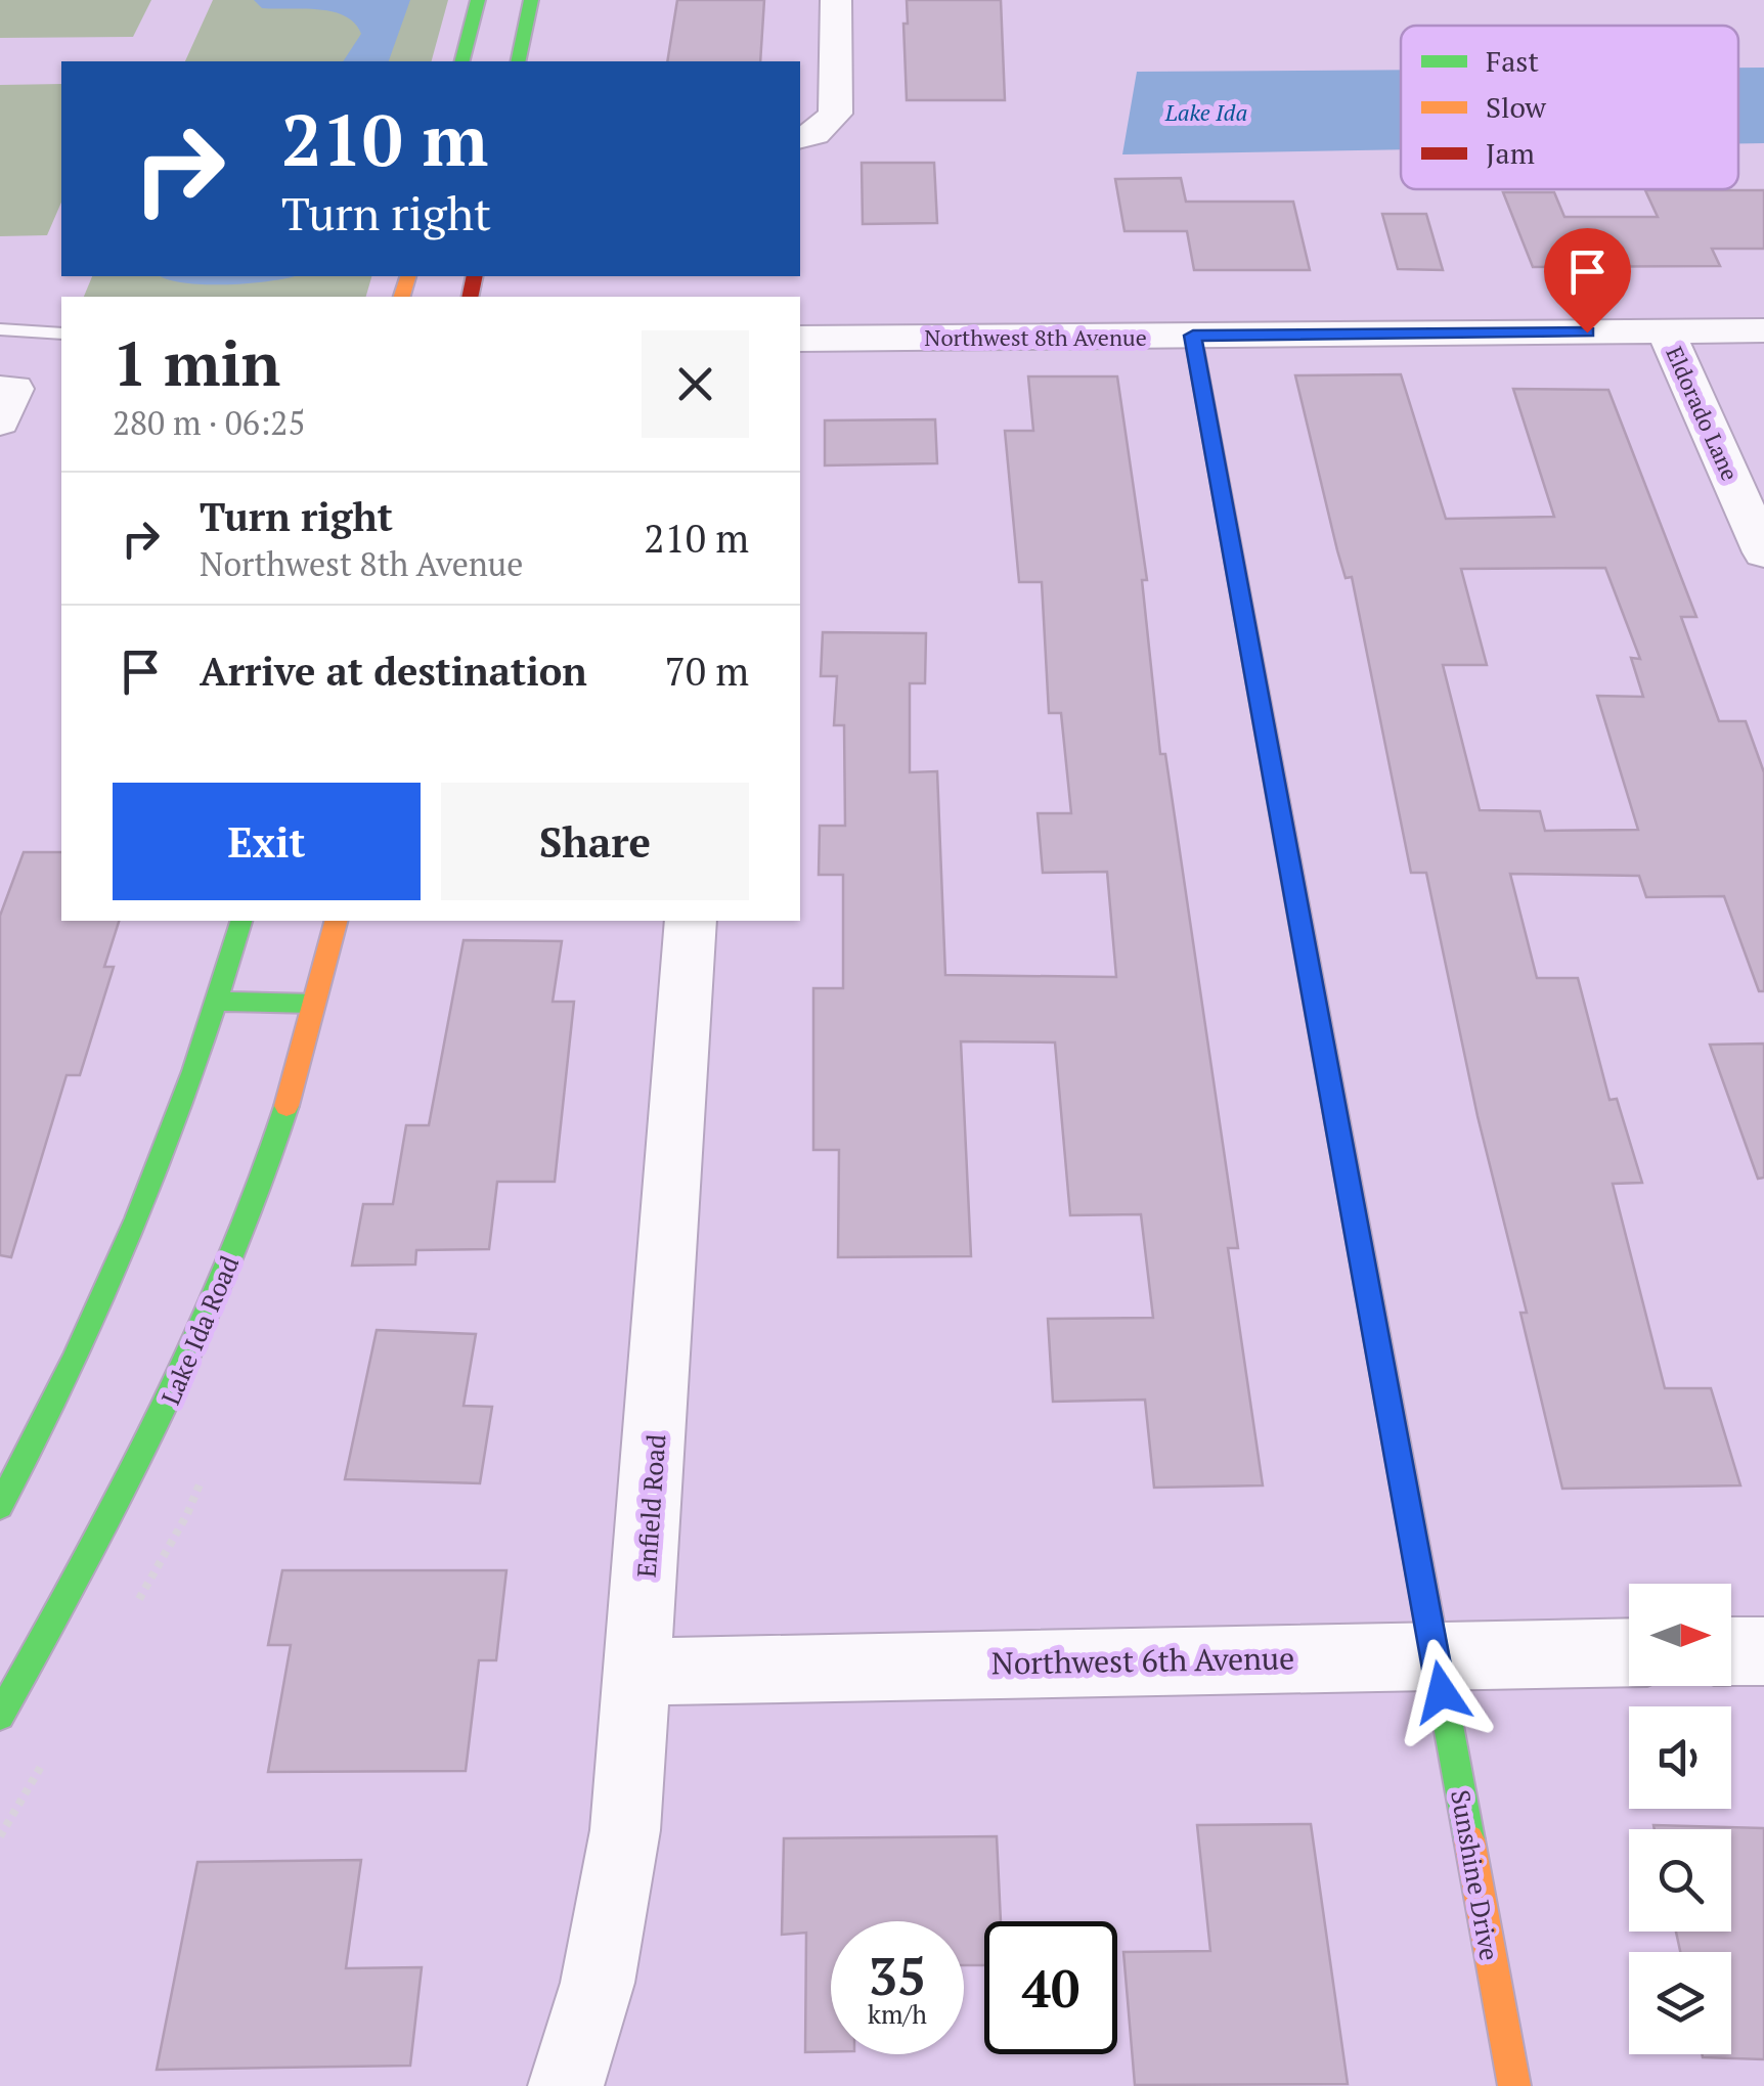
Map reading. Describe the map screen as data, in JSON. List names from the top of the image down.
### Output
{
  "streets": {
    "street": [
      "Northwest 8th Avenue",
      "Eldorado Lane",
      "Lake Ida Road",
      "Enfield Road",
      "Northwest 6th Avenue",
      "Sunshine Drive"
    ]
  },
  "crossings": [
    ["Northwest 8th Avenue", "Eldorado Lane"],
    ["Northwest 8th Avenue", "Sunshine Drive"],
    ["Enfield Road", "Northwest 6th Avenue"],
    ["Northwest 6th Avenue", "Sunshine Drive"]
  ],
  "water": ["Lake Ida"],
  "legend": ["Fast", "Slow", "Jam"],
  "north": "right",
  "page": {
    "turn": ["210 m", "Turn right"],
    "heading": ["1 min", "280 m · 06:25"],
    "list": [
      {
        "name": "Turn right",
        "note": "Northwest 8th Avenue",
        "value": "210 m"
      },
      {
        "name": "Arrive at destination",
        "value": "70 m"
      }
    ],
    "buttons": ["Exit", "Share"],
    "speed": "35 km/h",
    "limit": "40"
  }
}
